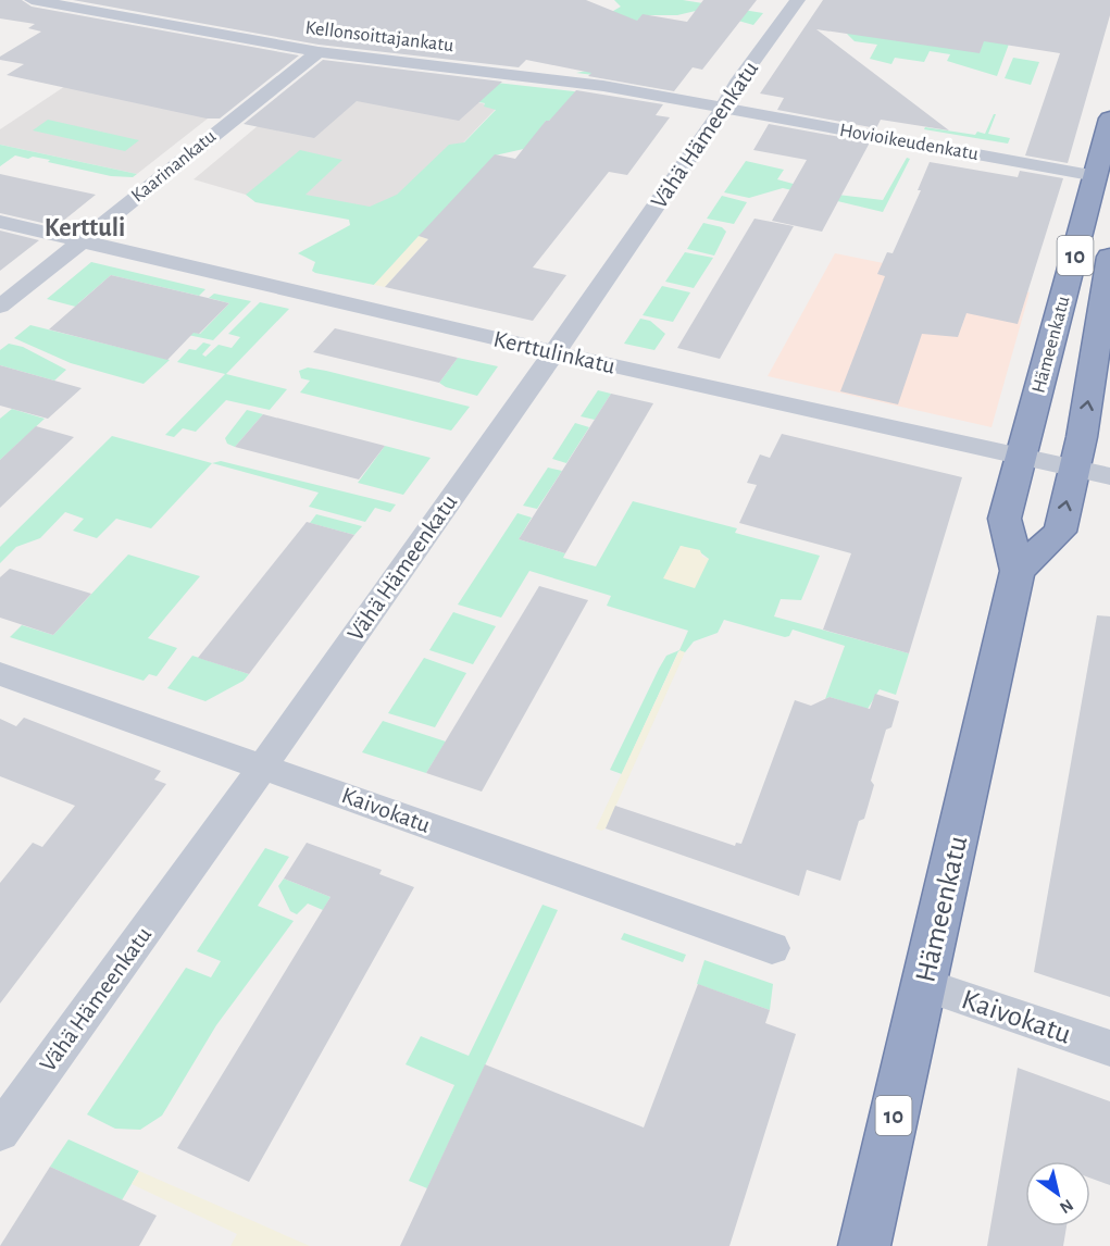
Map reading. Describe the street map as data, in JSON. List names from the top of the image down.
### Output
{
  "streets": {
    "highway": ["10", "Hämeenkatu"],
    "street": [
      "Kellonsoittajankatu",
      "Vähä Hämeenkatu",
      "Hovioikeudenkatu",
      "Kaarinankatu",
      "Kerttulinkatu",
      "Kaivokatu"
    ]
  },
  "crossings": [
    ["Kellonsoittajankatu", "Vähä Hämeenkatu"],
    ["Kellonsoittajankatu", "Hovioikeudenkatu"],
    ["Kellonsoittajankatu", "Kaarinankatu"],
    ["Vähä Hämeenkatu", "Hovioikeudenkatu"],
    ["Vähä Hämeenkatu", "Kerttulinkatu"],
    ["Vähä Hämeenkatu", "Kaivokatu"],
    ["Hovioikeudenkatu", "Hämeenkatu"],
    ["Kaarinankatu", "Kerttulinkatu"],
    ["Hämeenkatu", "Kerttulinkatu"],
    ["Hämeenkatu", "Kaivokatu"]
  ],
  "districts": ["Kerttuli"],
  "north": "bottom right"
}
